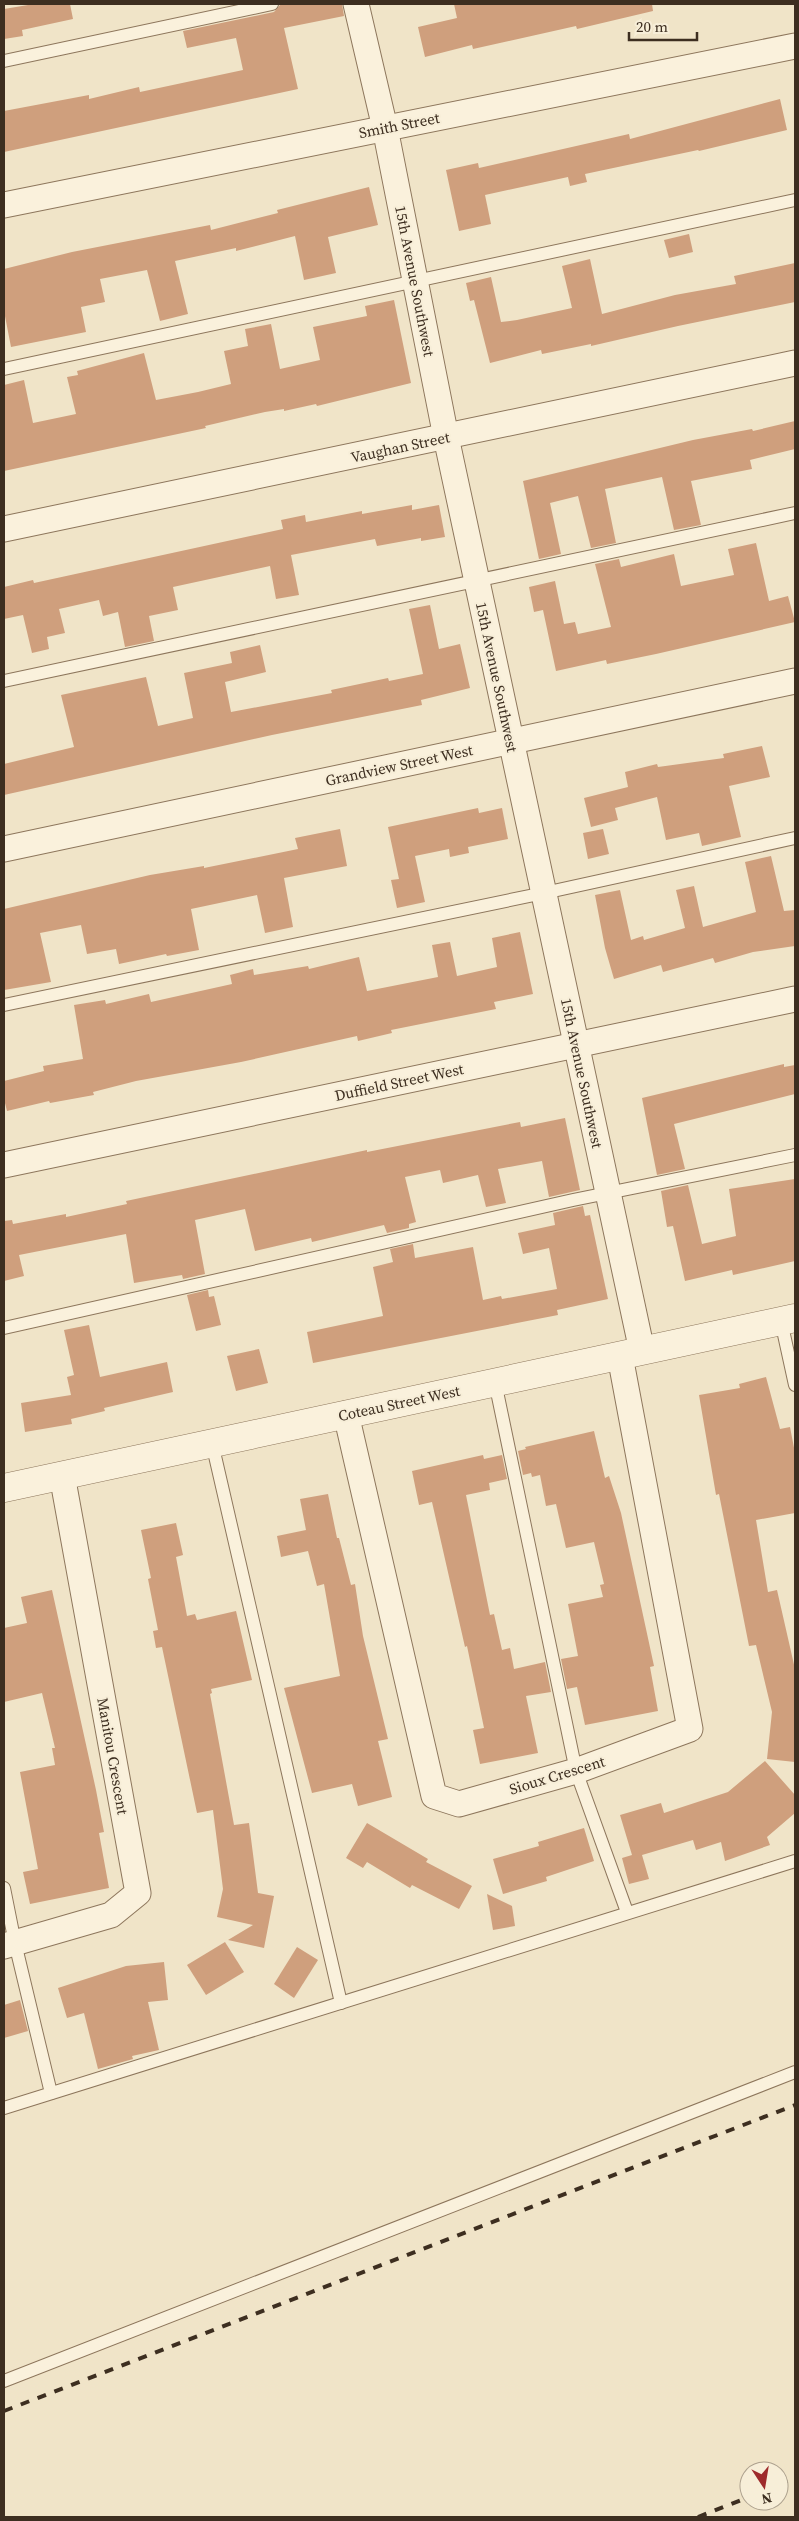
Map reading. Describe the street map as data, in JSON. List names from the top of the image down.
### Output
{
  "streets": {
    "street": [
      "Smith Street",
      "15th Avenue Southwest",
      "Vaughan Street",
      "Grandview Street West",
      "Duffield Street West",
      "Coteau Street West",
      "Manitou Crescent",
      "Sioux Crescent"
    ]
  },
  "crossings": [
    ["Smith Street", "15th Avenue Southwest"],
    ["15th Avenue Southwest", "Vaughan Street"],
    ["15th Avenue Southwest", "Grandview Street West"],
    ["15th Avenue Southwest", "Duffield Street West"],
    ["15th Avenue Southwest", "Coteau Street West"],
    ["15th Avenue Southwest", "Sioux Crescent"],
    ["Coteau Street West", "Manitou Crescent"],
    ["Coteau Street West", "Sioux Crescent"]
  ],
  "scale_bar": "20 m",
  "north": "bottom"
}
